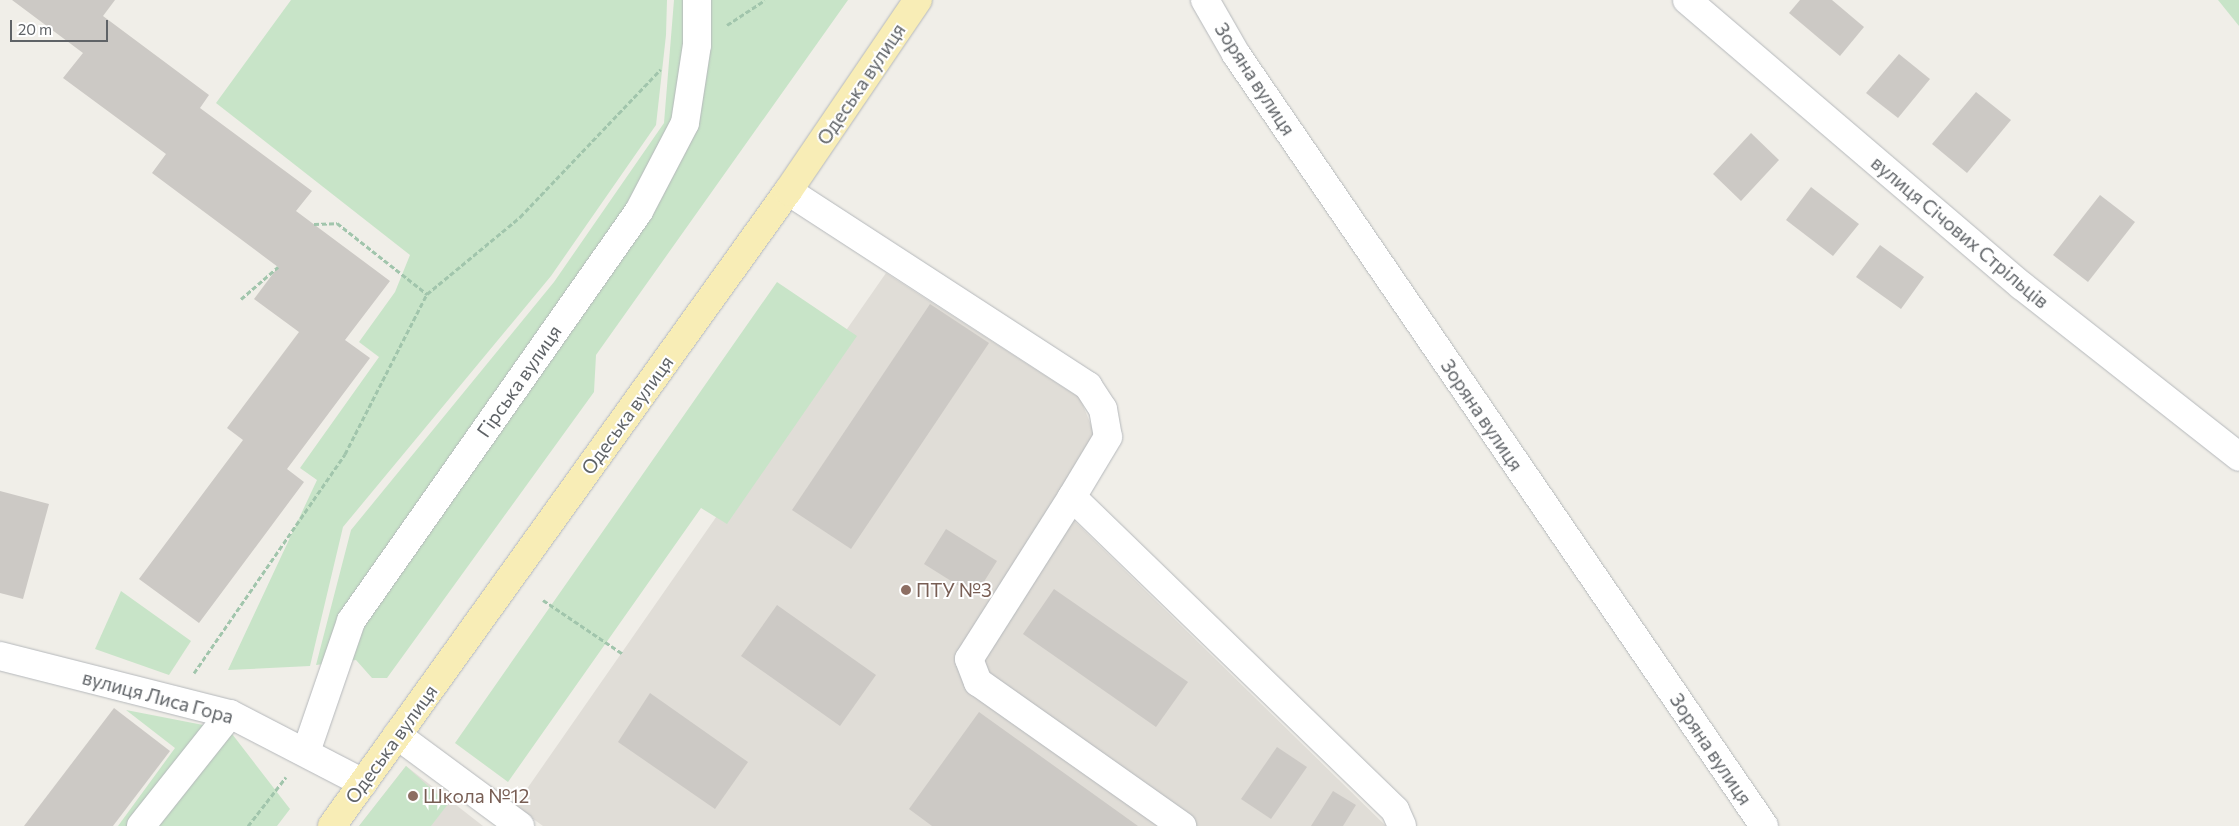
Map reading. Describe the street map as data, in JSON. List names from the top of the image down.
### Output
{
  "streets": {
    "main road": ["Одеська вулиця"],
    "street": [
      "Зоряна вулиця",
      "вулиця Січових Стрільців",
      "Гірська вулиця",
      "вулиця Лиса Гора"
    ]
  },
  "crossings": [
    ["Одеська вулиця", "вулиця Лиса Гора"],
    ["Гірська вулиця", "вулиця Лиса Гора"]
  ],
  "places": ["ПТУ №3", "Школа №12"],
  "scale_bar": "20 m"
}
